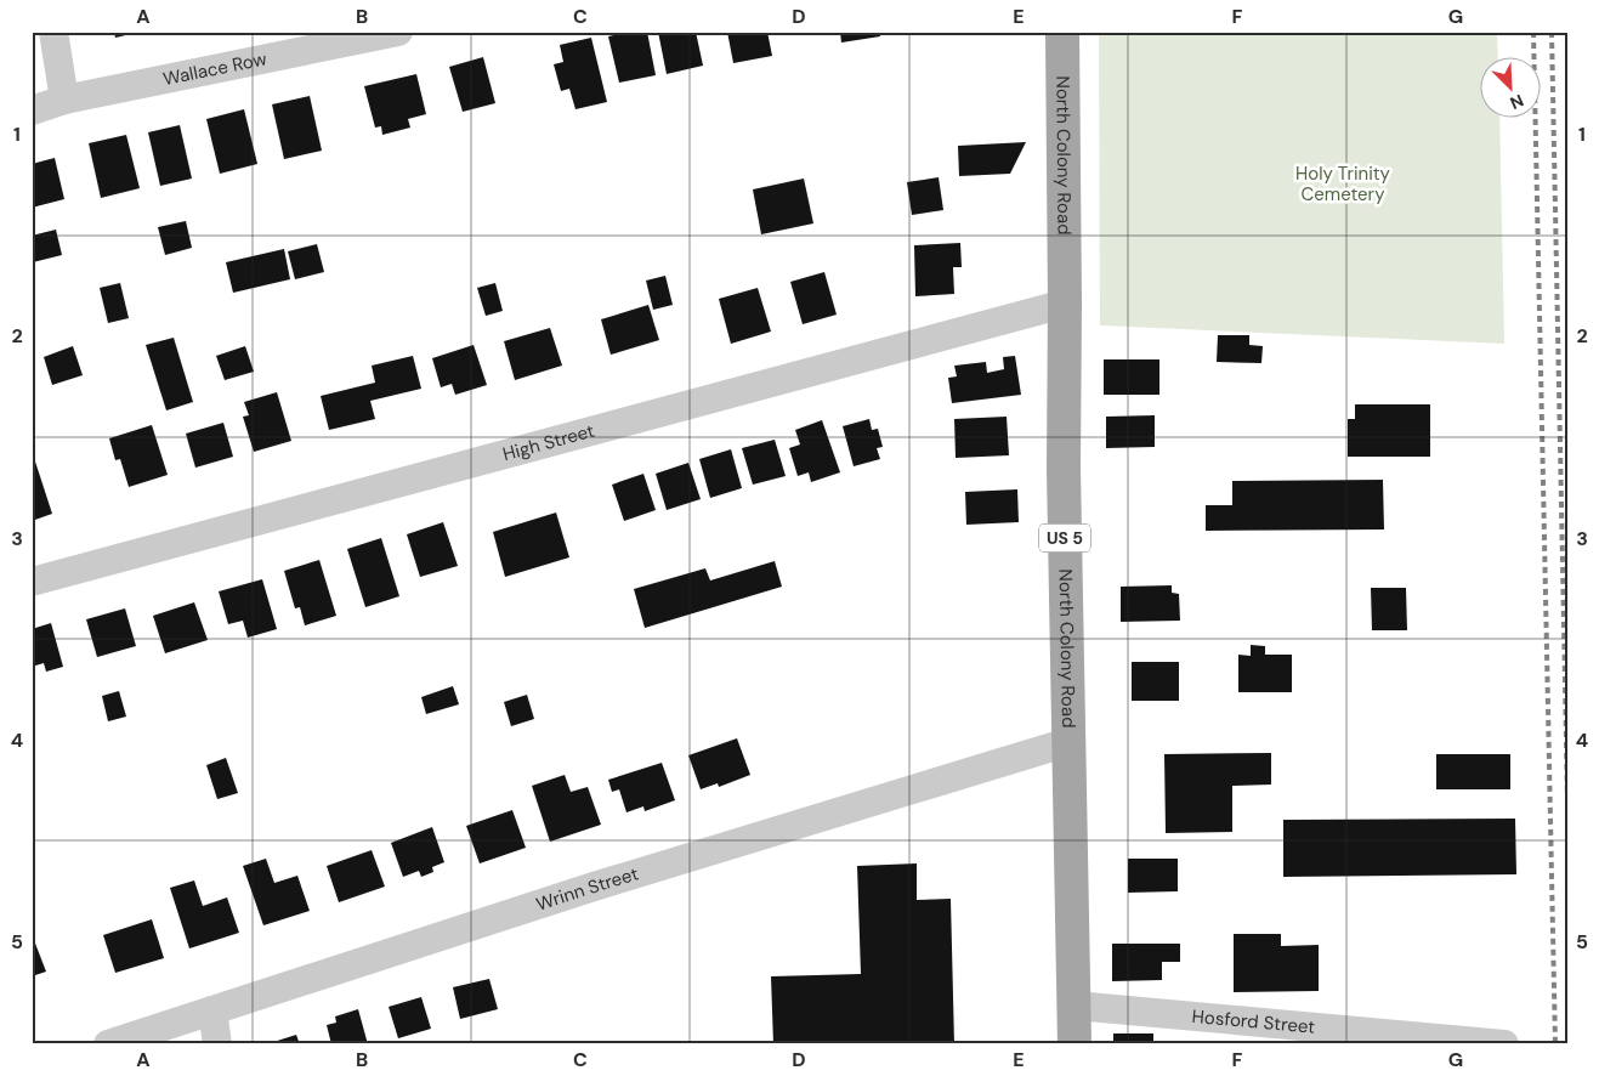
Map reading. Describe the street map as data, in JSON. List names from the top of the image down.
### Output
{
  "streets": {
    "main road": ["North Colony Road", "US 5"],
    "street": [
      "Wallace Row",
      "High Street",
      "Wrinn Street",
      "Hosford Street"
    ]
  },
  "crossings": [
    ["North Colony Road", "High Street"],
    ["North Colony Road", "Wrinn Street"],
    ["North Colony Road", "Hosford Street"]
  ],
  "parks": ["Holy Trinity Cemetery"],
  "north": "bottom right",
  "grid": {
    "columns": [
      "A",
      "B",
      "C",
      "D",
      "E",
      "F",
      "G"
    ],
    "rows": [
      "1",
      "2",
      "3",
      "4",
      "5"
    ]
  }
}
